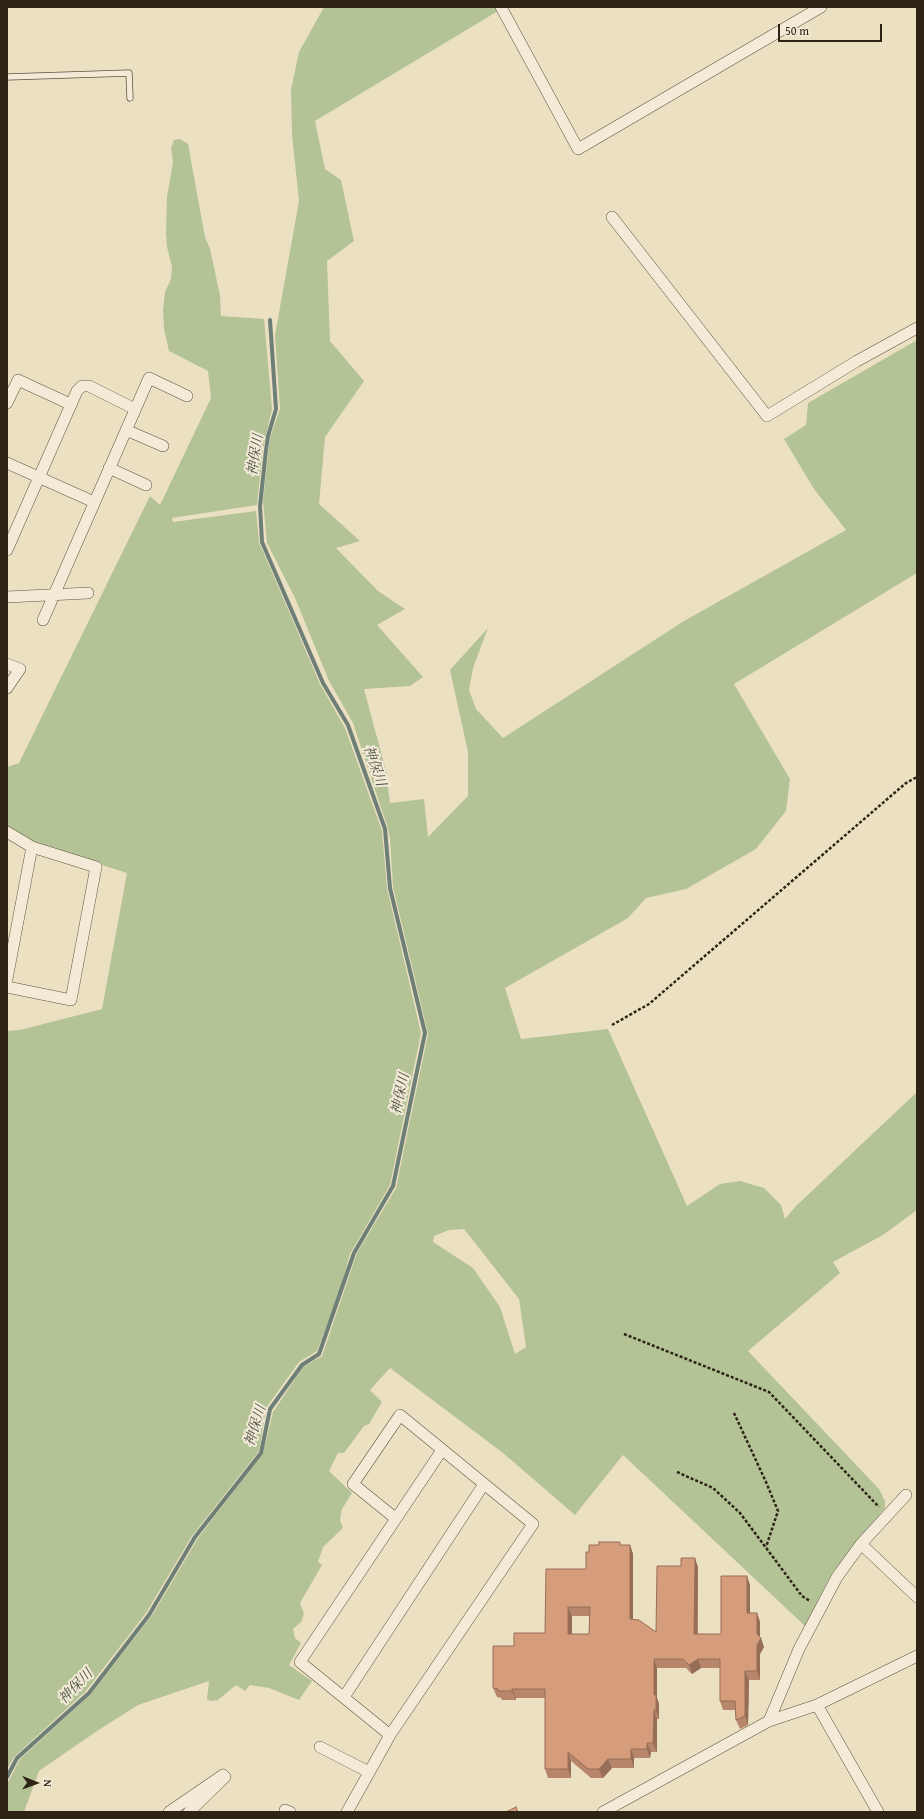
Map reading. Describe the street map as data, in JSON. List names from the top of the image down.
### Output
{
  "water": ["神保川"],
  "scale_bar": "50 m",
  "north": "right"
}
